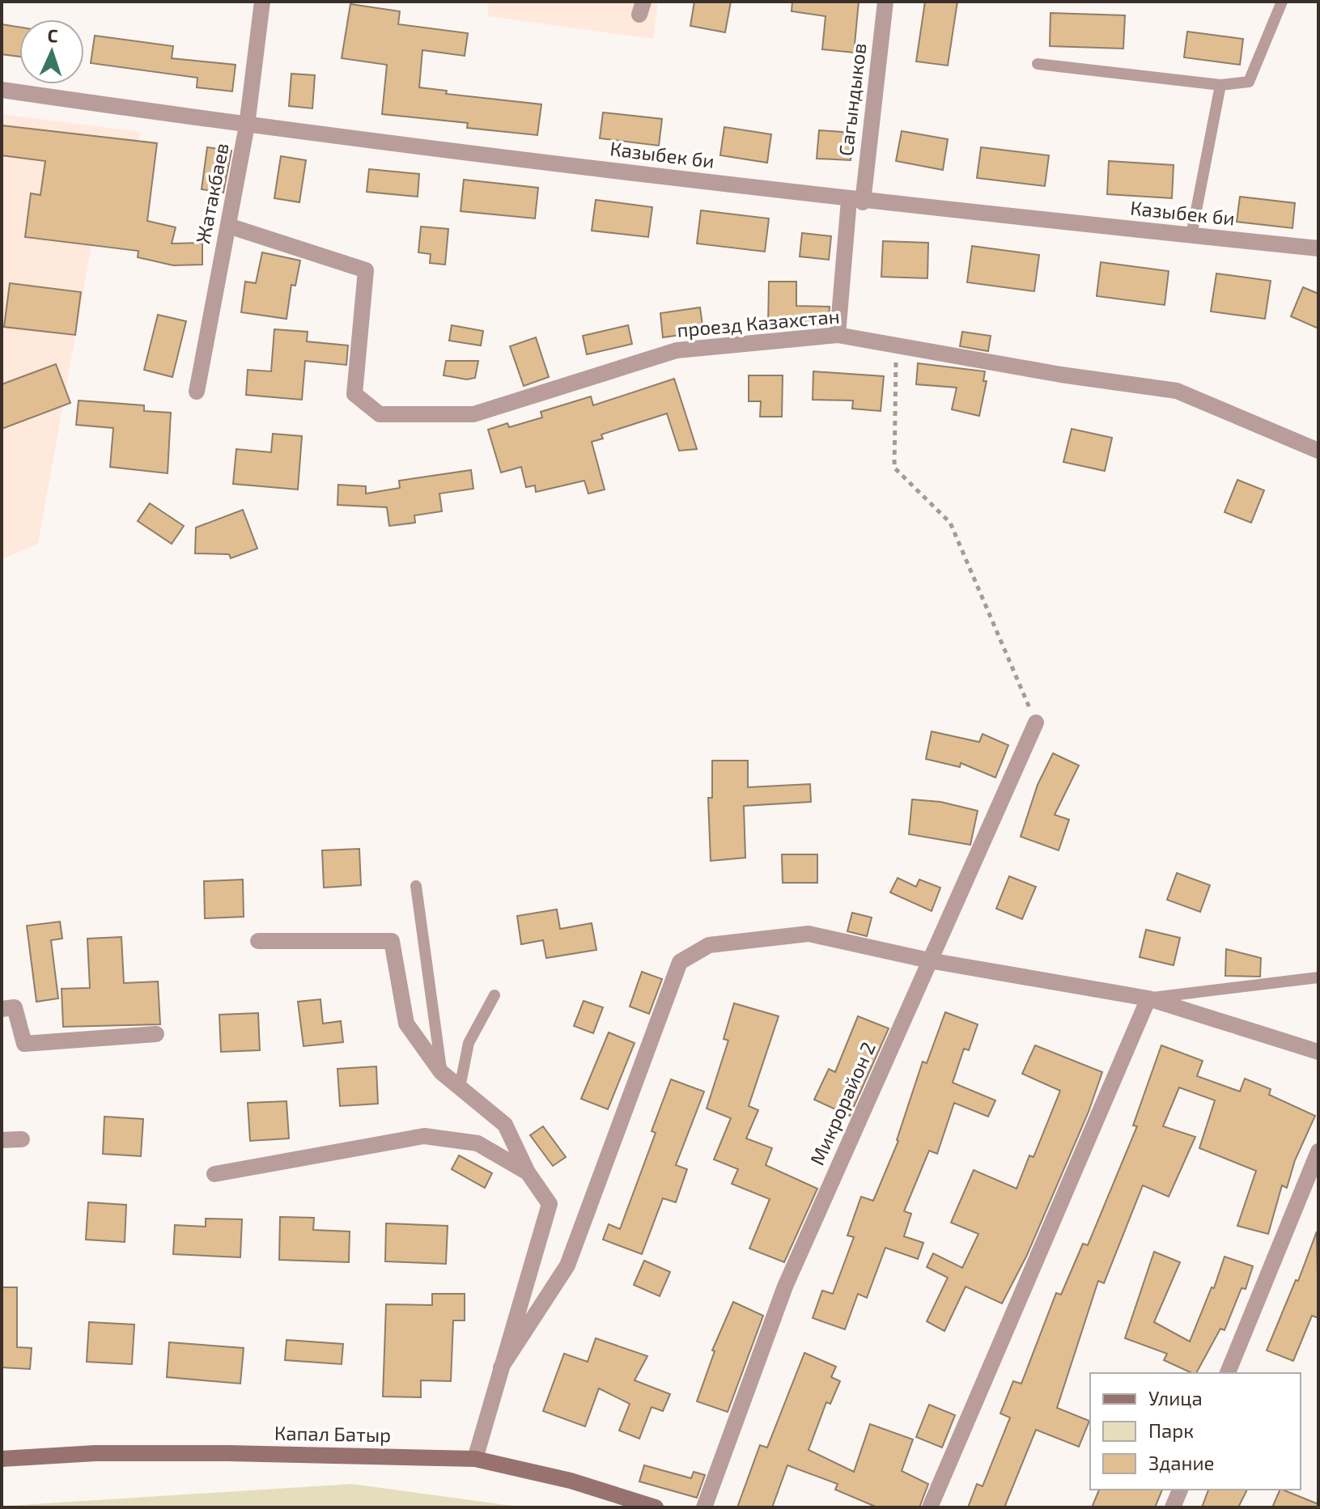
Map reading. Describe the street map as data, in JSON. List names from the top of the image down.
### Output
{
  "streets": {
    "main road": ["Капал Батыр"],
    "street": [
      "Сагындыков",
      "Казыбек би",
      "Жатакбаев",
      "проезд Казахстан",
      "Микрорайон 2"
    ]
  },
  "crossings": [
    ["Сагындыков", "Казыбек би"],
    ["Сагындыков", "проезд Казахстан"],
    ["Казыбек би", "Жатакбаев"],
    ["Жатакбаев", "проезд Казахстан"]
  ],
  "legend": ["Улица", "Парк", "Здание"],
  "north": "top"
}
